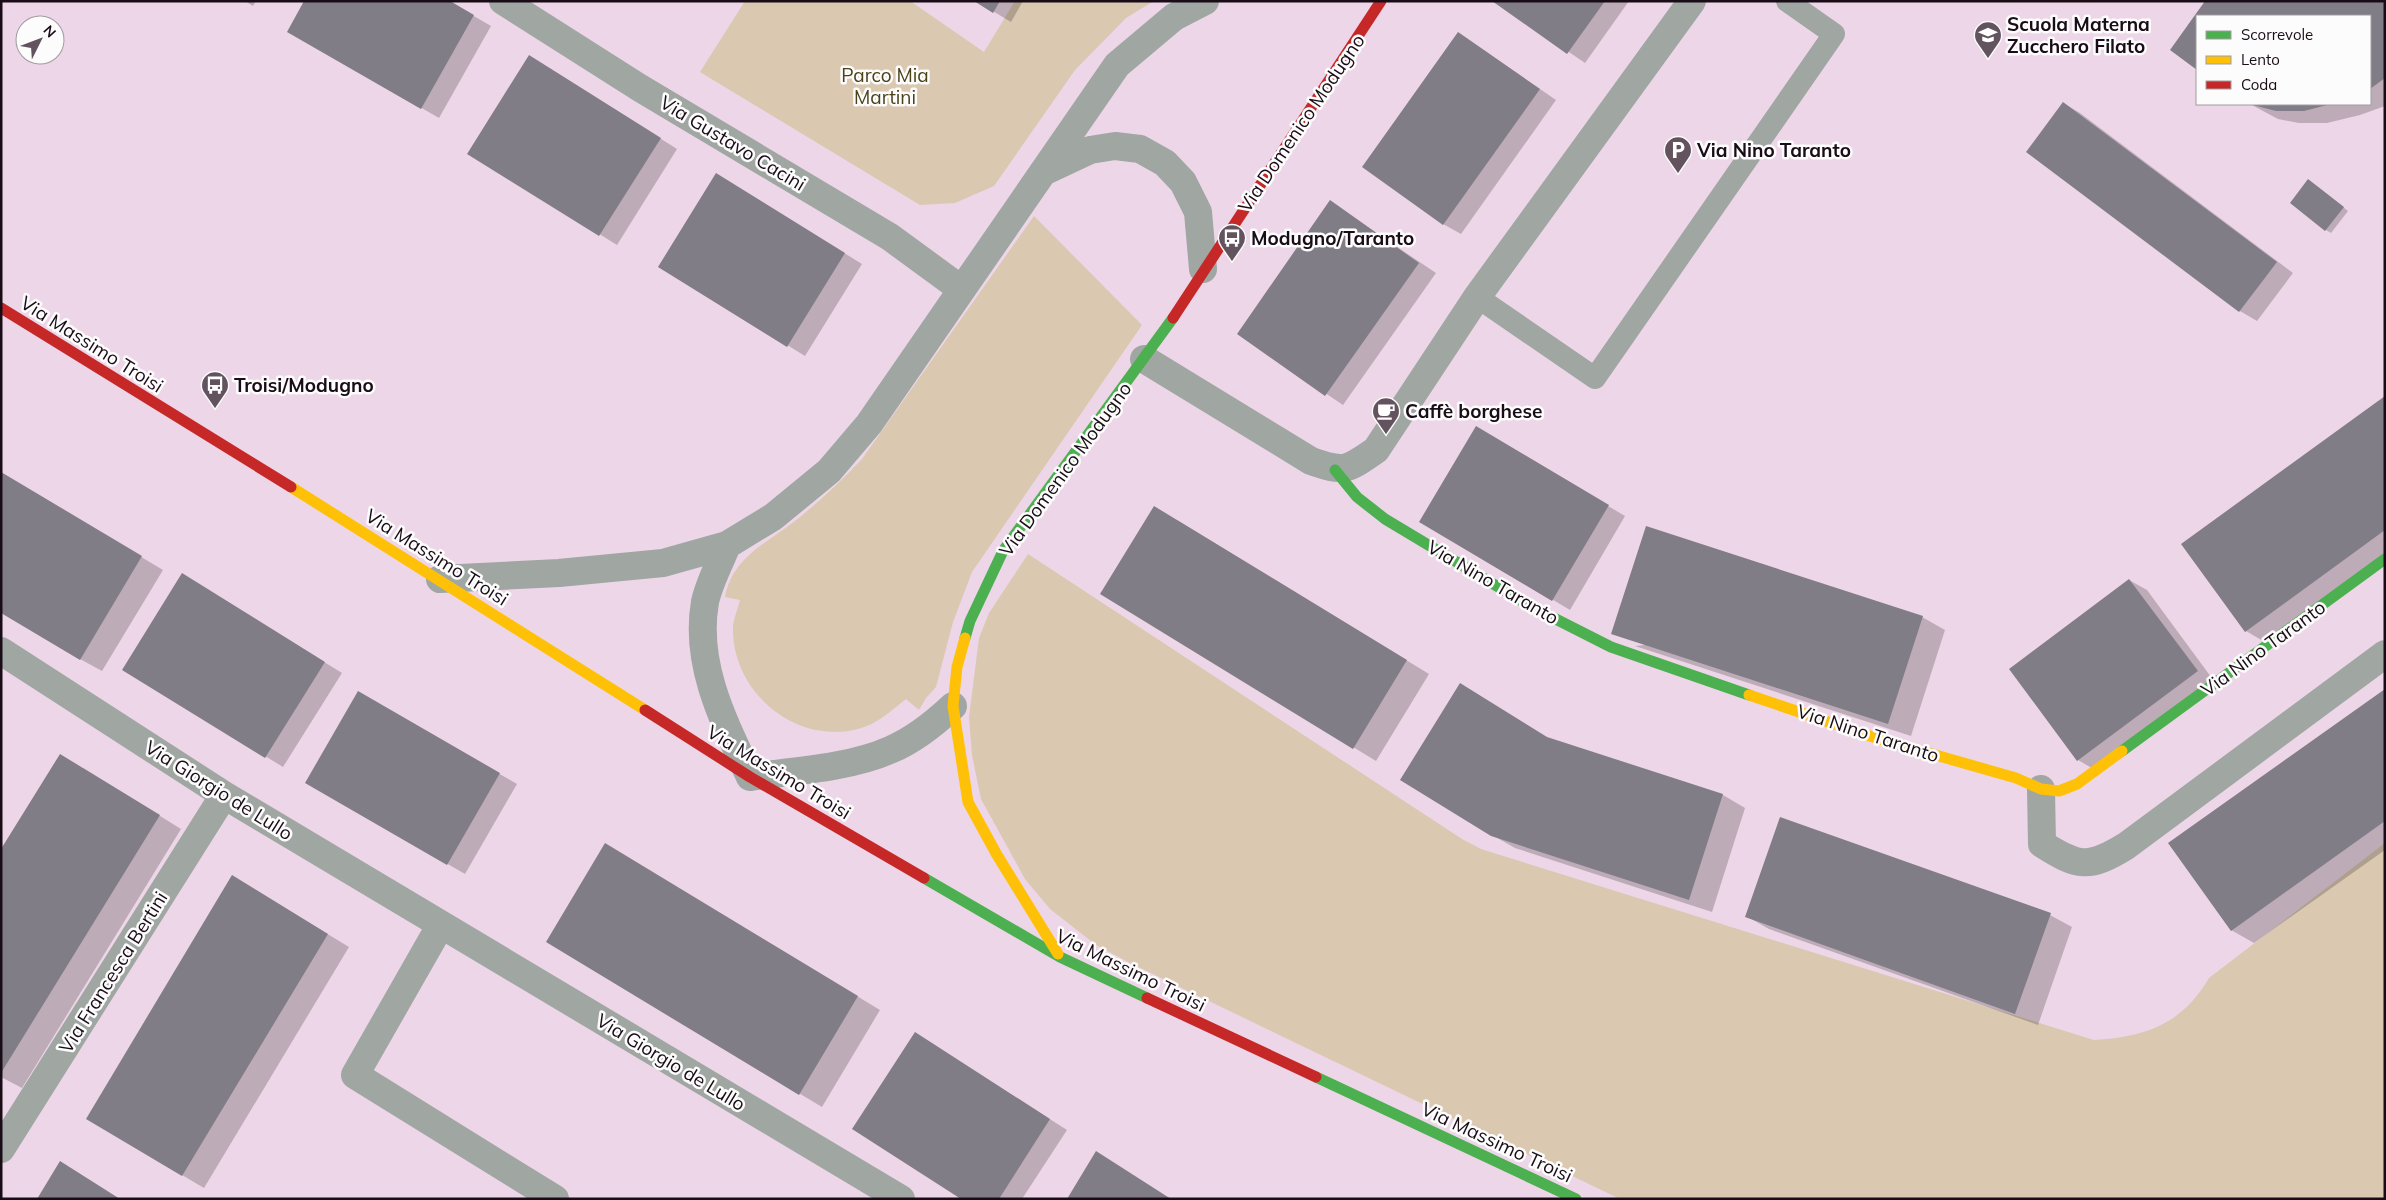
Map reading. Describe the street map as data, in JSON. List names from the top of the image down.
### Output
{
  "streets": {
    "street": [
      "Via Domenico Modugno",
      "Via Gustavo Cacini",
      "Via Massimo Troisi",
      "Via Nino Taranto",
      "Via Giorgio de Lullo",
      "Via Francesca Bertini"
    ]
  },
  "crossings": [
    ["Via Domenico Modugno", "Via Massimo Troisi"],
    ["Via Giorgio de Lullo", "Via Francesca Bertini"]
  ],
  "parks": ["Parco Mia Martini"],
  "places": {
    "school or university": ["Scuola Materna Zucchero Filato"],
    "parking": ["Via Nino Taranto"],
    "bus stop": ["Modugno/Taranto", "Troisi/Modugno"],
    "cafe": ["Caffè borghese"]
  },
  "legend": ["Scorrevole", "Lento", "Coda"],
  "north": "top right"
}
